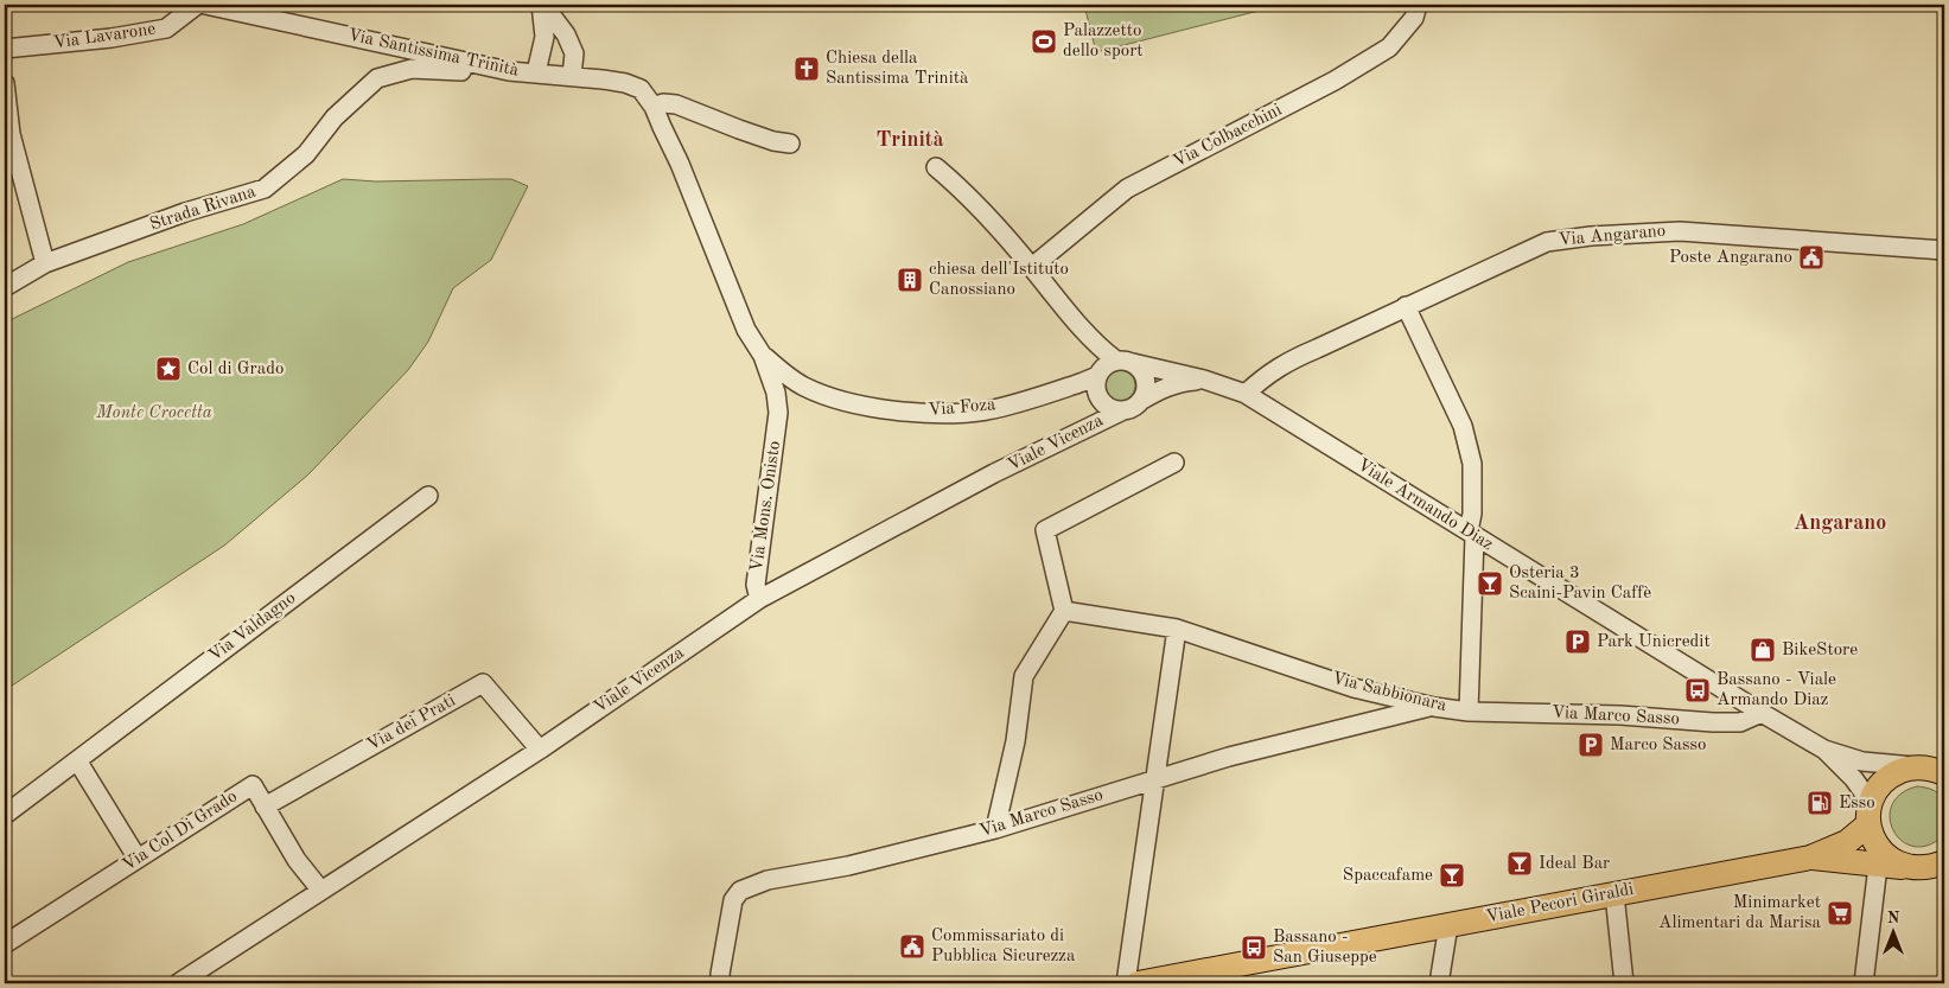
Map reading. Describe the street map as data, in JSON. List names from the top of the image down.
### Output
{
  "streets": {
    "main road": ["Viale Armando Diaz", "Viale Pecori Giraldi"],
    "street": [
      "Via Lavarone",
      "Via Santissima Trinità",
      "Via Colbacchini",
      "Strada Rivana",
      "Via Angarano",
      "Via Foza",
      "Viale Vicenza",
      "Via Mons. Onisto",
      "Via Valdagno",
      "Via Sabbionara",
      "Via Marco Sasso",
      "Via dei Prati",
      "Via Col Di Grado"
    ]
  },
  "crossings": [
    ["Via Santissima Trinità", "Strada Rivana"],
    ["Via Santissima Trinità", "Via Foza"],
    ["Via Santissima Trinità", "Via Mons. Onisto"],
    ["Via Angarano", "Viale Armando Diaz"],
    ["Via Angarano", "Via Sabbionara"],
    ["Via Foza", "Viale Vicenza"],
    ["Via Foza", "Viale Armando Diaz"],
    ["Via Foza", "Via Mons. Onisto"],
    ["Viale Vicenza", "Viale Armando Diaz"],
    ["Viale Vicenza", "Via Mons. Onisto"],
    ["Viale Vicenza", "Via dei Prati"],
    ["Viale Vicenza", "Via Col Di Grado"],
    ["Viale Armando Diaz", "Via Sabbionara"],
    ["Viale Armando Diaz", "Via Marco Sasso"],
    ["Viale Armando Diaz", "Viale Pecori Giraldi"],
    ["Via Sabbionara", "Via Marco Sasso"],
    ["Via dei Prati", "Via Col Di Grado"]
  ],
  "districts": ["Trinità", "Angarano"],
  "parks": ["Monte Crocetta"],
  "places": {
    "sports": ["Palazzetto dello sport"],
    "church": ["Chiesa della Santissima Trinità"],
    "public building": ["Poste Angarano", "Commissariato di Pubblica Sicurezza"],
    "building": ["chiesa dell'Istituto Canossiano"],
    "place": ["Col di Grado"],
    "bar": ["Osteria 3 Scaini-Pavin Caffè", "Ideal Bar", "Spaccafame"],
    "parking": ["Park Unicredit", "Marco Sasso"],
    "shop": ["BikeStore"],
    "bus stop": ["Bassano - Viale Armando Diaz", "Bassano - San Giuseppe"],
    "fuel station": ["Esso"],
    "supermarket": ["Minimarket Alimentari da Marisa"]
  },
  "north": "top"
}
